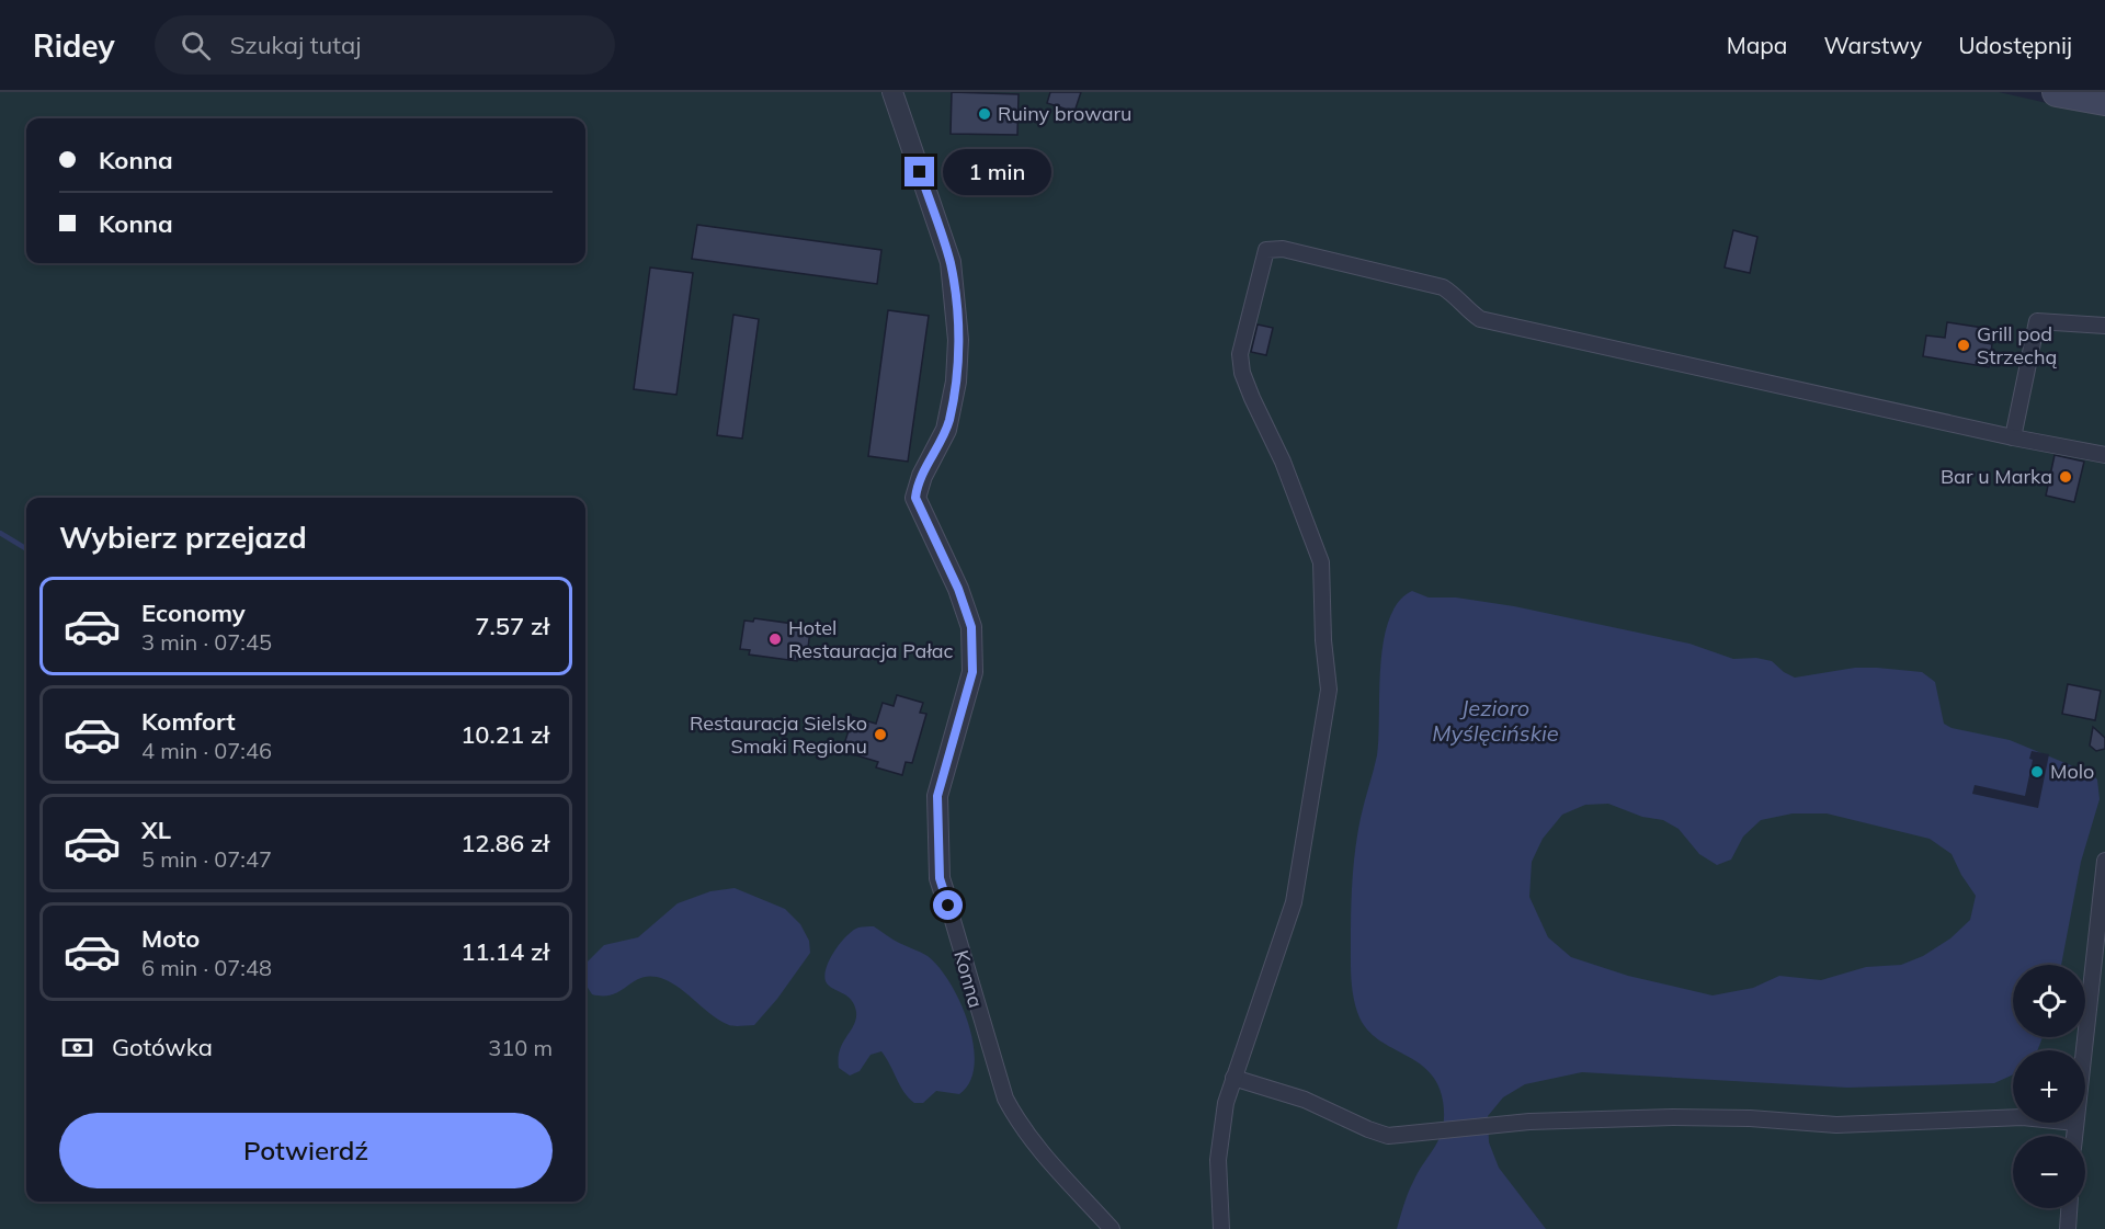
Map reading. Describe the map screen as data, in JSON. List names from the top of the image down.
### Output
{
  "streets": {
    "street": ["Konna"]
  },
  "water": ["Jezioro Myślęcińskie"],
  "places": [
    "Ruiny browaru",
    "Grill pod Strzechą",
    "Bar u Marka",
    "Hotel Restauracja Pałac",
    "Restauracja Sielsko Smaki Regionu",
    "Molo"
  ],
  "page": {
    "header": "Ridey",
    "search": "Szukaj tutaj",
    "nav": ["Mapa", "Warstwy", "Udostępnij"],
    "banner": ["Konna", "Konna"],
    "bubble": "1 min",
    "heading": "Wybierz przejazd",
    "list": [
      {
        "name": "Economy",
        "note": "3 min · 07:45",
        "value": "7.57 zł"
      },
      {
        "name": "Komfort",
        "note": "4 min · 07:46",
        "value": "10.21 zł"
      },
      {
        "name": "XL",
        "note": "5 min · 07:47",
        "value": "12.86 zł"
      },
      {
        "name": "Moto",
        "note": "6 min · 07:48",
        "value": "11.14 zł"
      }
    ],
    "map_buttons": ["+", "−"],
    "pay": ["Gotówka", "310 m"],
    "buttons": "Potwierdź"
  }
}
